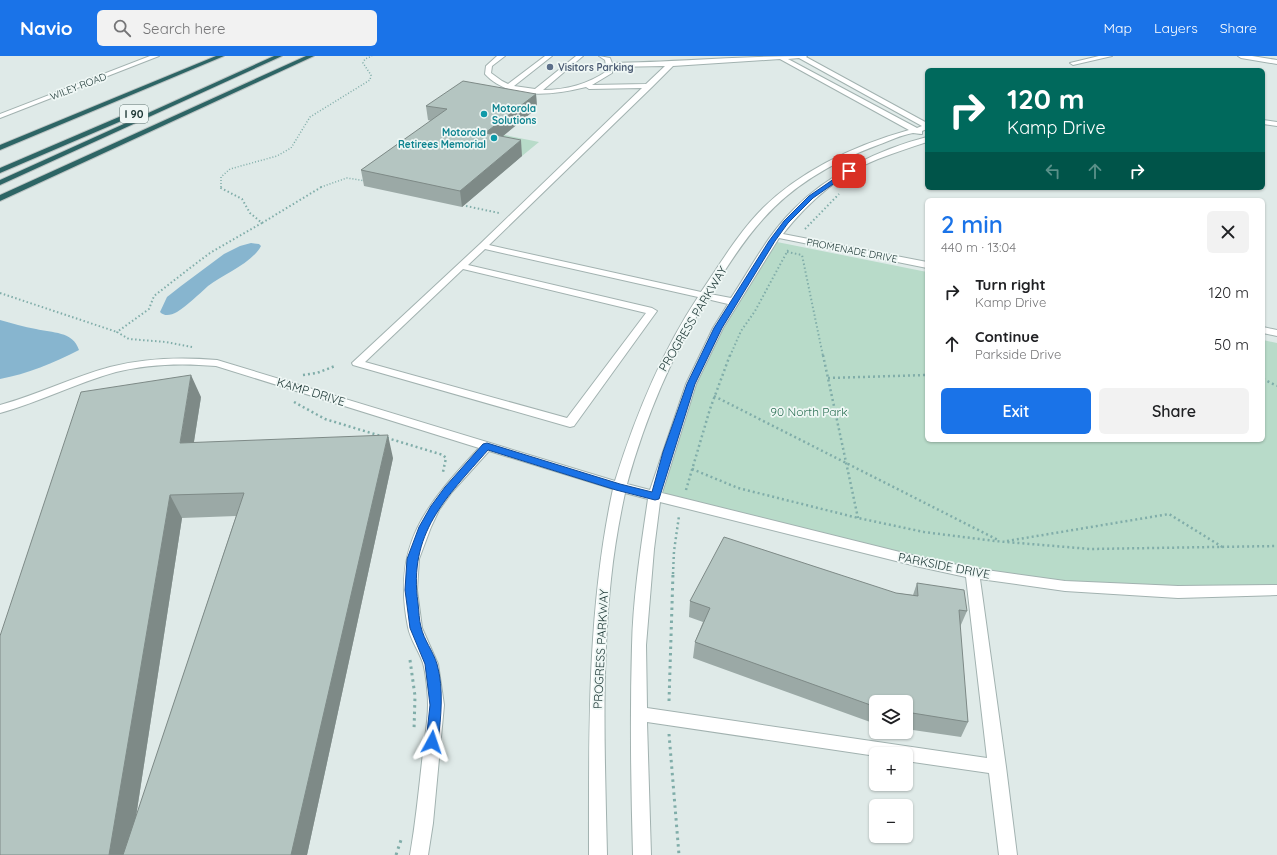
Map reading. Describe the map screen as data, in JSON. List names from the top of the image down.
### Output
{
  "streets": {
    "highway": ["I 90"],
    "street": [
      "WILEY ROAD",
      "PROMENADE DRIVE",
      "PROGRESS PARKWAY",
      "KAMP DRIVE",
      "PARKSIDE DRIVE"
    ]
  },
  "crossings": [
    ["PROGRESS PARKWAY", "KAMP DRIVE"],
    ["PROGRESS PARKWAY", "PARKSIDE DRIVE"],
    ["KAMP DRIVE", "PARKSIDE DRIVE"]
  ],
  "parks": ["90 North Park"],
  "places": ["Visitors Parking", "Motorola Solutions", "Motorola Retirees Memorial"],
  "page": {
    "header": "Navio",
    "search": "Search here",
    "nav": ["Map", "Layers", "Share"],
    "turn": ["120 m", "Kamp Drive"],
    "heading": ["2 min", "440 m · 13:04"],
    "list": [
      {
        "name": "Turn right",
        "note": "Kamp Drive",
        "value": "120 m"
      },
      {
        "name": "Continue",
        "note": "Parkside Drive",
        "value": "50 m"
      }
    ],
    "buttons": ["Exit", "Share"],
    "map_buttons": ["+", "−"]
  }
}
